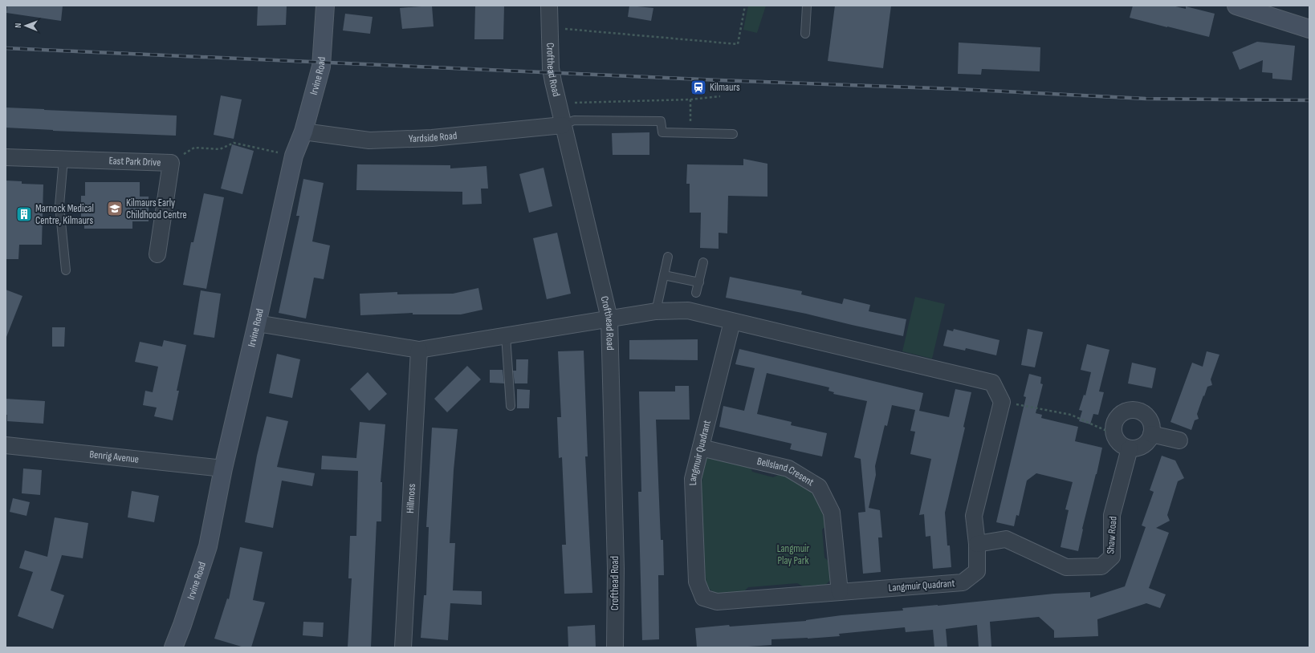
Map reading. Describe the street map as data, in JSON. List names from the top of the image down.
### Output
{
  "streets": {
    "street": [
      "Crofthead Road",
      "Irvine Road",
      "Yardside Road",
      "East Park Drive",
      "Langmuir Quadrant",
      "Benrig Avenue",
      "Bellsland Cresent",
      "Hillmoss",
      "Shaw Road"
    ]
  },
  "crossings": [
    ["Crofthead Road", "Yardside Road"],
    ["Irvine Road", "Yardside Road"],
    ["Irvine Road", "Benrig Avenue"],
    ["Langmuir Quadrant", "Bellsland Cresent"],
    ["Langmuir Quadrant", "Shaw Road"]
  ],
  "parks": ["Langmuir Play Park"],
  "places": {
    "station": ["Kilmaurs"],
    "school or university": ["Kilmaurs Early Childhood Centre"],
    "building": ["Marnock Medical Centre, Kilmaurs"]
  },
  "north": "left"
}
